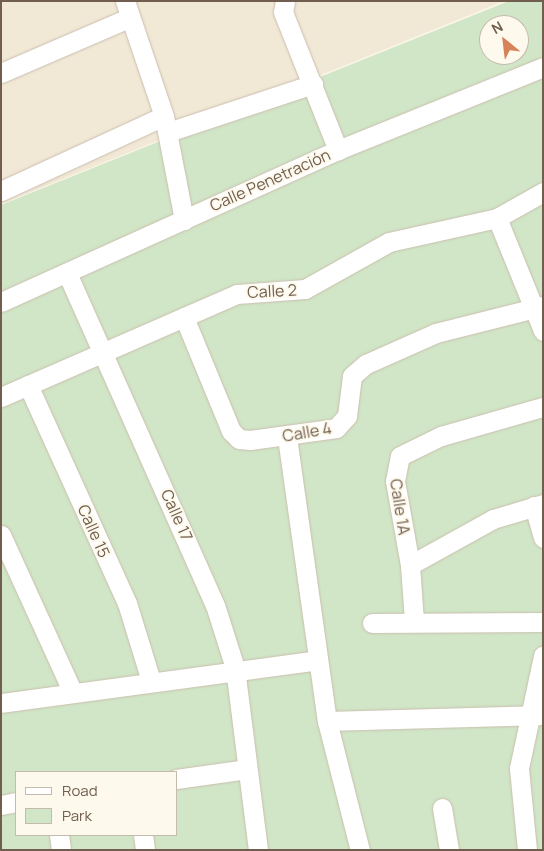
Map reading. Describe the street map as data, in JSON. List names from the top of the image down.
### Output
{
  "streets": {
    "street": [
      "Calle Penetración",
      "Calle 2",
      "Calle 4",
      "Calle 1A",
      "Calle 17",
      "Calle 15"
    ]
  },
  "crossings": [
    ["Calle Penetración", "Calle 17"],
    ["Calle 2", "Calle 4"],
    ["Calle 2", "Calle 17"],
    ["Calle 2", "Calle 15"]
  ],
  "legend": ["Road", "Park"],
  "north": "top left"
}
